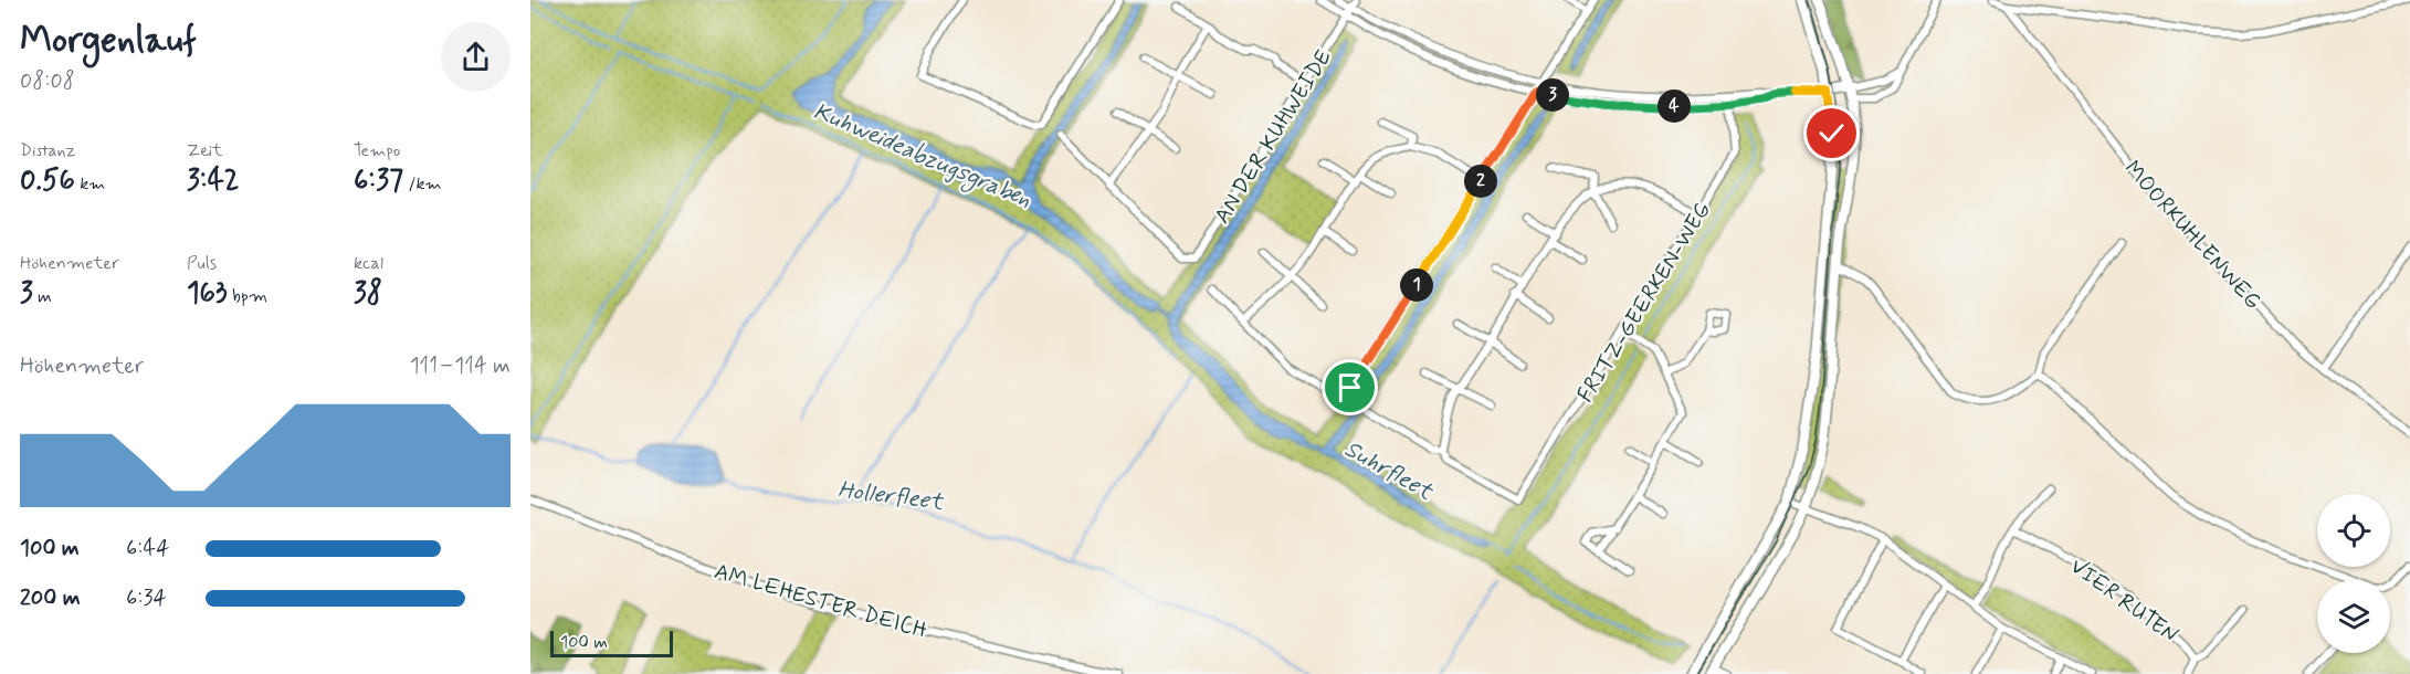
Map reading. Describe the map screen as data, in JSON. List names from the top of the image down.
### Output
{
  "streets": {
    "street": [
      "AN DER KUHWEIDE",
      "MOORKUHLENWEG",
      "FRITZ-GEERKEN-WEG",
      "AM LEHESTER DEICH",
      "VIER RUTEN"
    ]
  },
  "water": ["Kuhweideabzugsgraben", "Suhrfleet", "Hollerfleet"],
  "scale_bar": "100 m",
  "page": {
    "heading": ["Morgenlauf", "08:08"],
    "pins": [
      "3",
      "4",
      "2",
      "1"
    ],
    "stats": [
      ["Distanz", "0.56 km"],
      ["Zeit", "3:42"],
      ["Tempo", "6:37 /km"],
      ["Höhenmeter", "3 m"],
      ["Puls", "163 bpm"],
      ["kcal", "38"]
    ],
    "chart": ["Höhenmeter", "111–114 m"],
    "list": [
      {
        "name": "100 m",
        "note": "6:44"
      },
      {
        "name": "200 m",
        "note": "6:34"
      }
    ],
    "scale": "100 m"
  }
}
